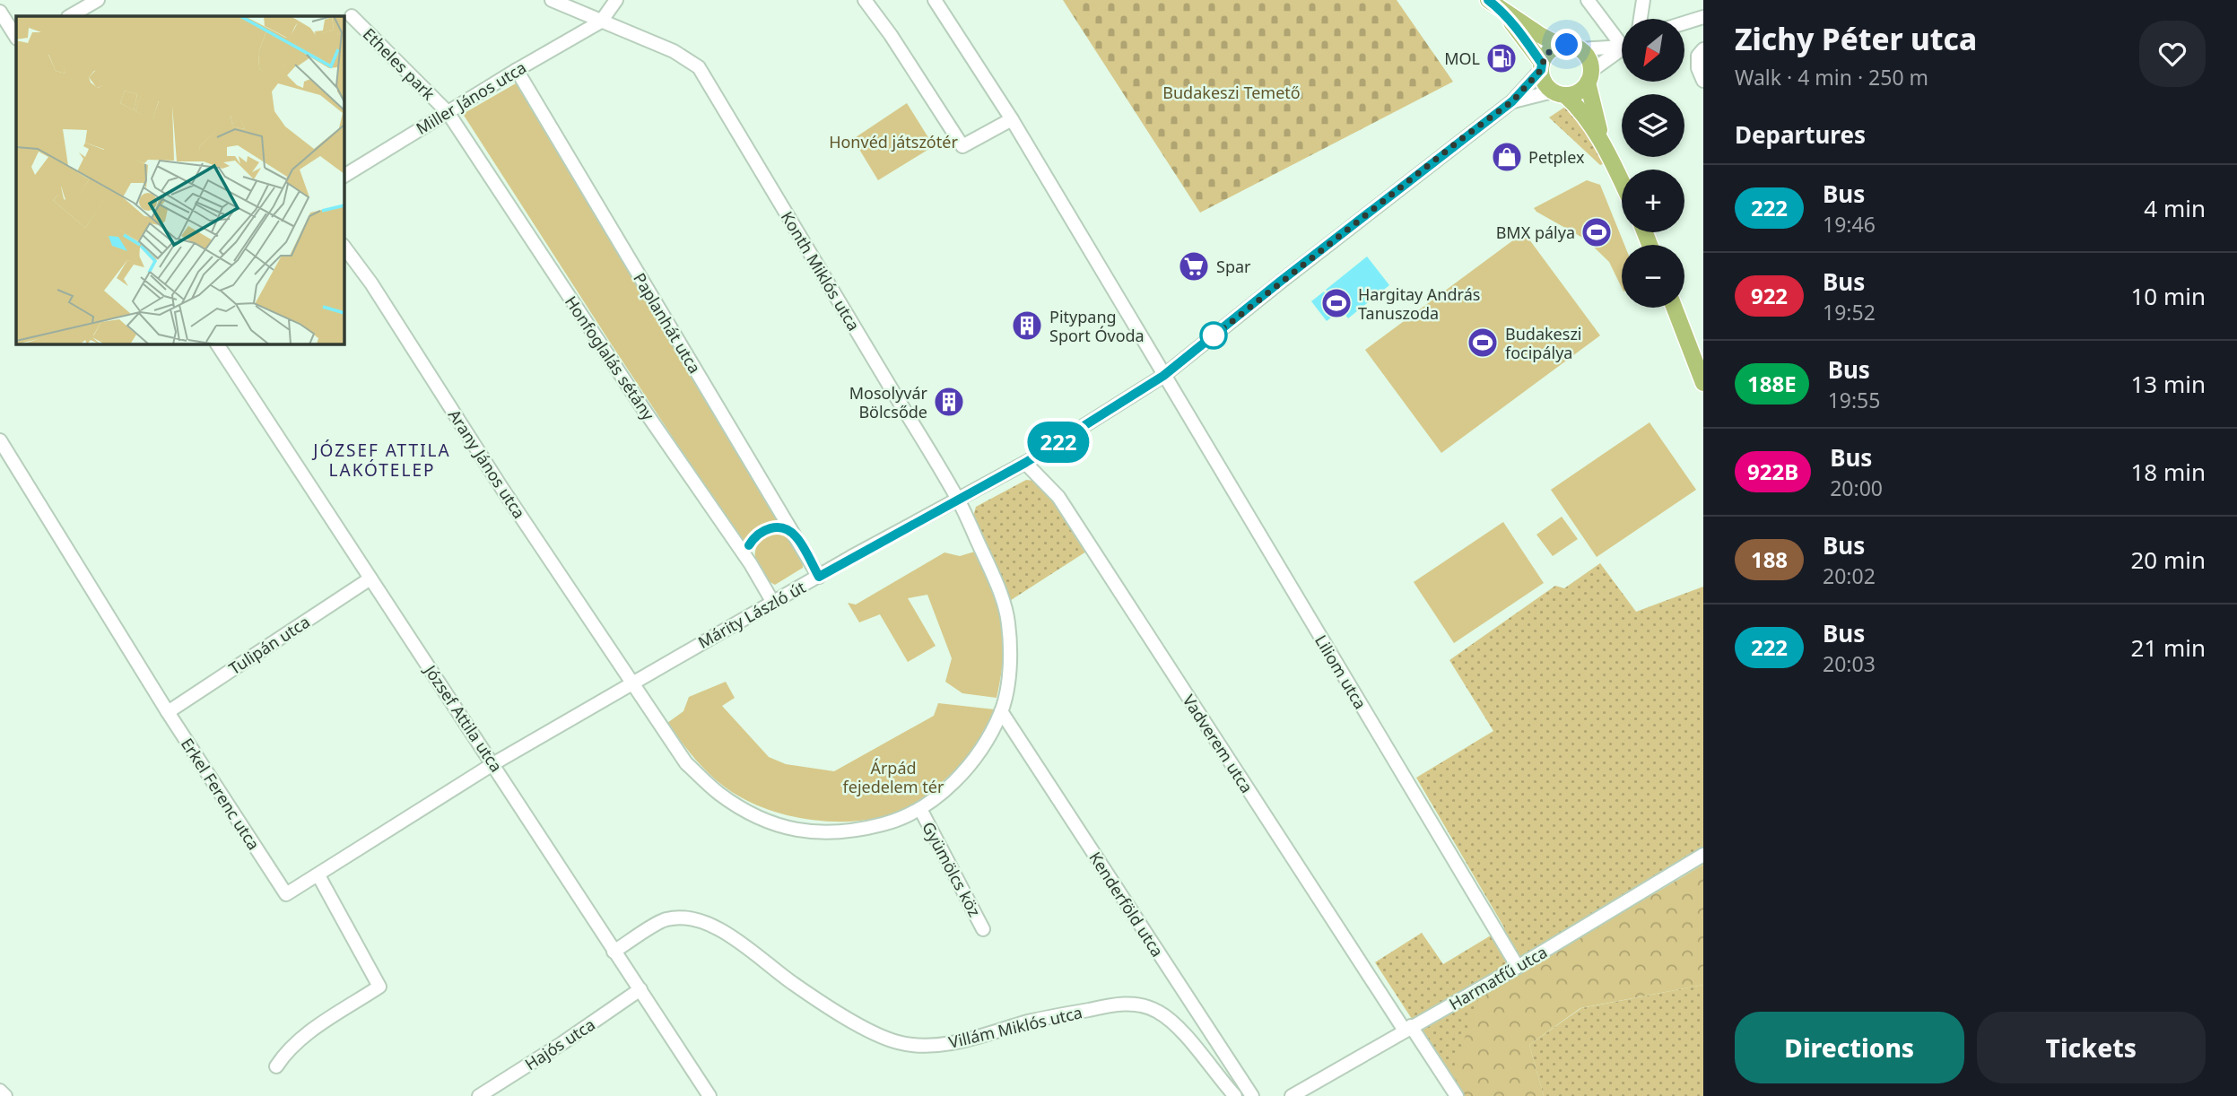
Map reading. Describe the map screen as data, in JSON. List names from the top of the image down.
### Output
{
  "streets": {
    "street": [
      "Etheles park",
      "Miller János utca",
      "Konth Miklós utca",
      "Paplanhát utca",
      "Honfoglalás sétány",
      "Arany János utca",
      "Márity László út",
      "Tulipán utca",
      "Liliom utca",
      "József Attila utca",
      "Vadverem utca",
      "Erkel Ferenc utca",
      "Gyümölcs köz",
      "Kenderföld utca",
      "Harmatfű utca",
      "Villám Miklós utca",
      "Hajós utca"
    ]
  },
  "crossings": [
    ["Etheles park", "Miller János utca"],
    ["Etheles park", "Honfoglalás sétány"],
    ["Miller János utca", "Konth Miklós utca"],
    ["Miller János utca", "Paplanhát utca"],
    ["Miller János utca", "Honfoglalás sétány"],
    ["Konth Miklós utca", "Arany János utca"],
    ["Konth Miklós utca", "Márity László út"],
    ["Konth Miklós utca", "Gyümölcs köz"],
    ["Konth Miklós utca", "Kenderföld utca"],
    ["Paplanhát utca", "Márity László út"],
    ["Honfoglalás sétány", "Márity László út"],
    ["Arany János utca", "Márity László út"],
    ["Arany János utca", "Gyümölcs köz"],
    ["Márity László út", "Liliom utca"],
    ["Márity László út", "József Attila utca"],
    ["Márity László út", "Vadverem utca"],
    ["Márity László út", "Erkel Ferenc utca"],
    ["Tulipán utca", "József Attila utca"],
    ["Tulipán utca", "Erkel Ferenc utca"],
    ["Liliom utca", "Harmatfű utca"],
    ["József Attila utca", "Villám Miklós utca"],
    ["József Attila utca", "Hajós utca"],
    ["Vadverem utca", "Harmatfű utca"]
  ],
  "districts": ["JÓZSEF ATTILA LAKÓTELEP"],
  "parks": ["Budakeszi Temető", "Honvéd játszótér", "Árpád fejedelem tér"],
  "places": {
    "fuel station": ["MOL"],
    "shop": ["Petplex"],
    "sports": ["BMX pálya", "Hargitay András Tanuszoda", "Budakeszi focipálya"],
    "supermarket": ["Spar"],
    "building": ["Pitypang Sport Óvoda", "Mosolyvár Bölcsőde"]
  },
  "lines": ["bus line 222"],
  "north": "bottom left",
  "page": {
    "on_map": "222",
    "heading": [
      ["Zichy Péter utca", "Walk · 4 min · 250 m"],
      "Departures"
    ],
    "map_buttons": ["+", "−"],
    "list": [
      {
        "mark": "222",
        "name": "Bus",
        "note": "19:46",
        "value": "4 min"
      },
      {
        "mark": "922",
        "name": "Bus",
        "note": "19:52",
        "value": "10 min"
      },
      {
        "mark": "188E",
        "name": "Bus",
        "note": "19:55",
        "value": "13 min"
      },
      {
        "mark": "922B",
        "name": "Bus",
        "note": "20:00",
        "value": "18 min"
      },
      {
        "mark": "188",
        "name": "Bus",
        "note": "20:02",
        "value": "20 min"
      },
      {
        "mark": "222",
        "name": "Bus",
        "note": "20:03",
        "value": "21 min"
      }
    ],
    "buttons": ["Directions", "Tickets"]
  }
}
